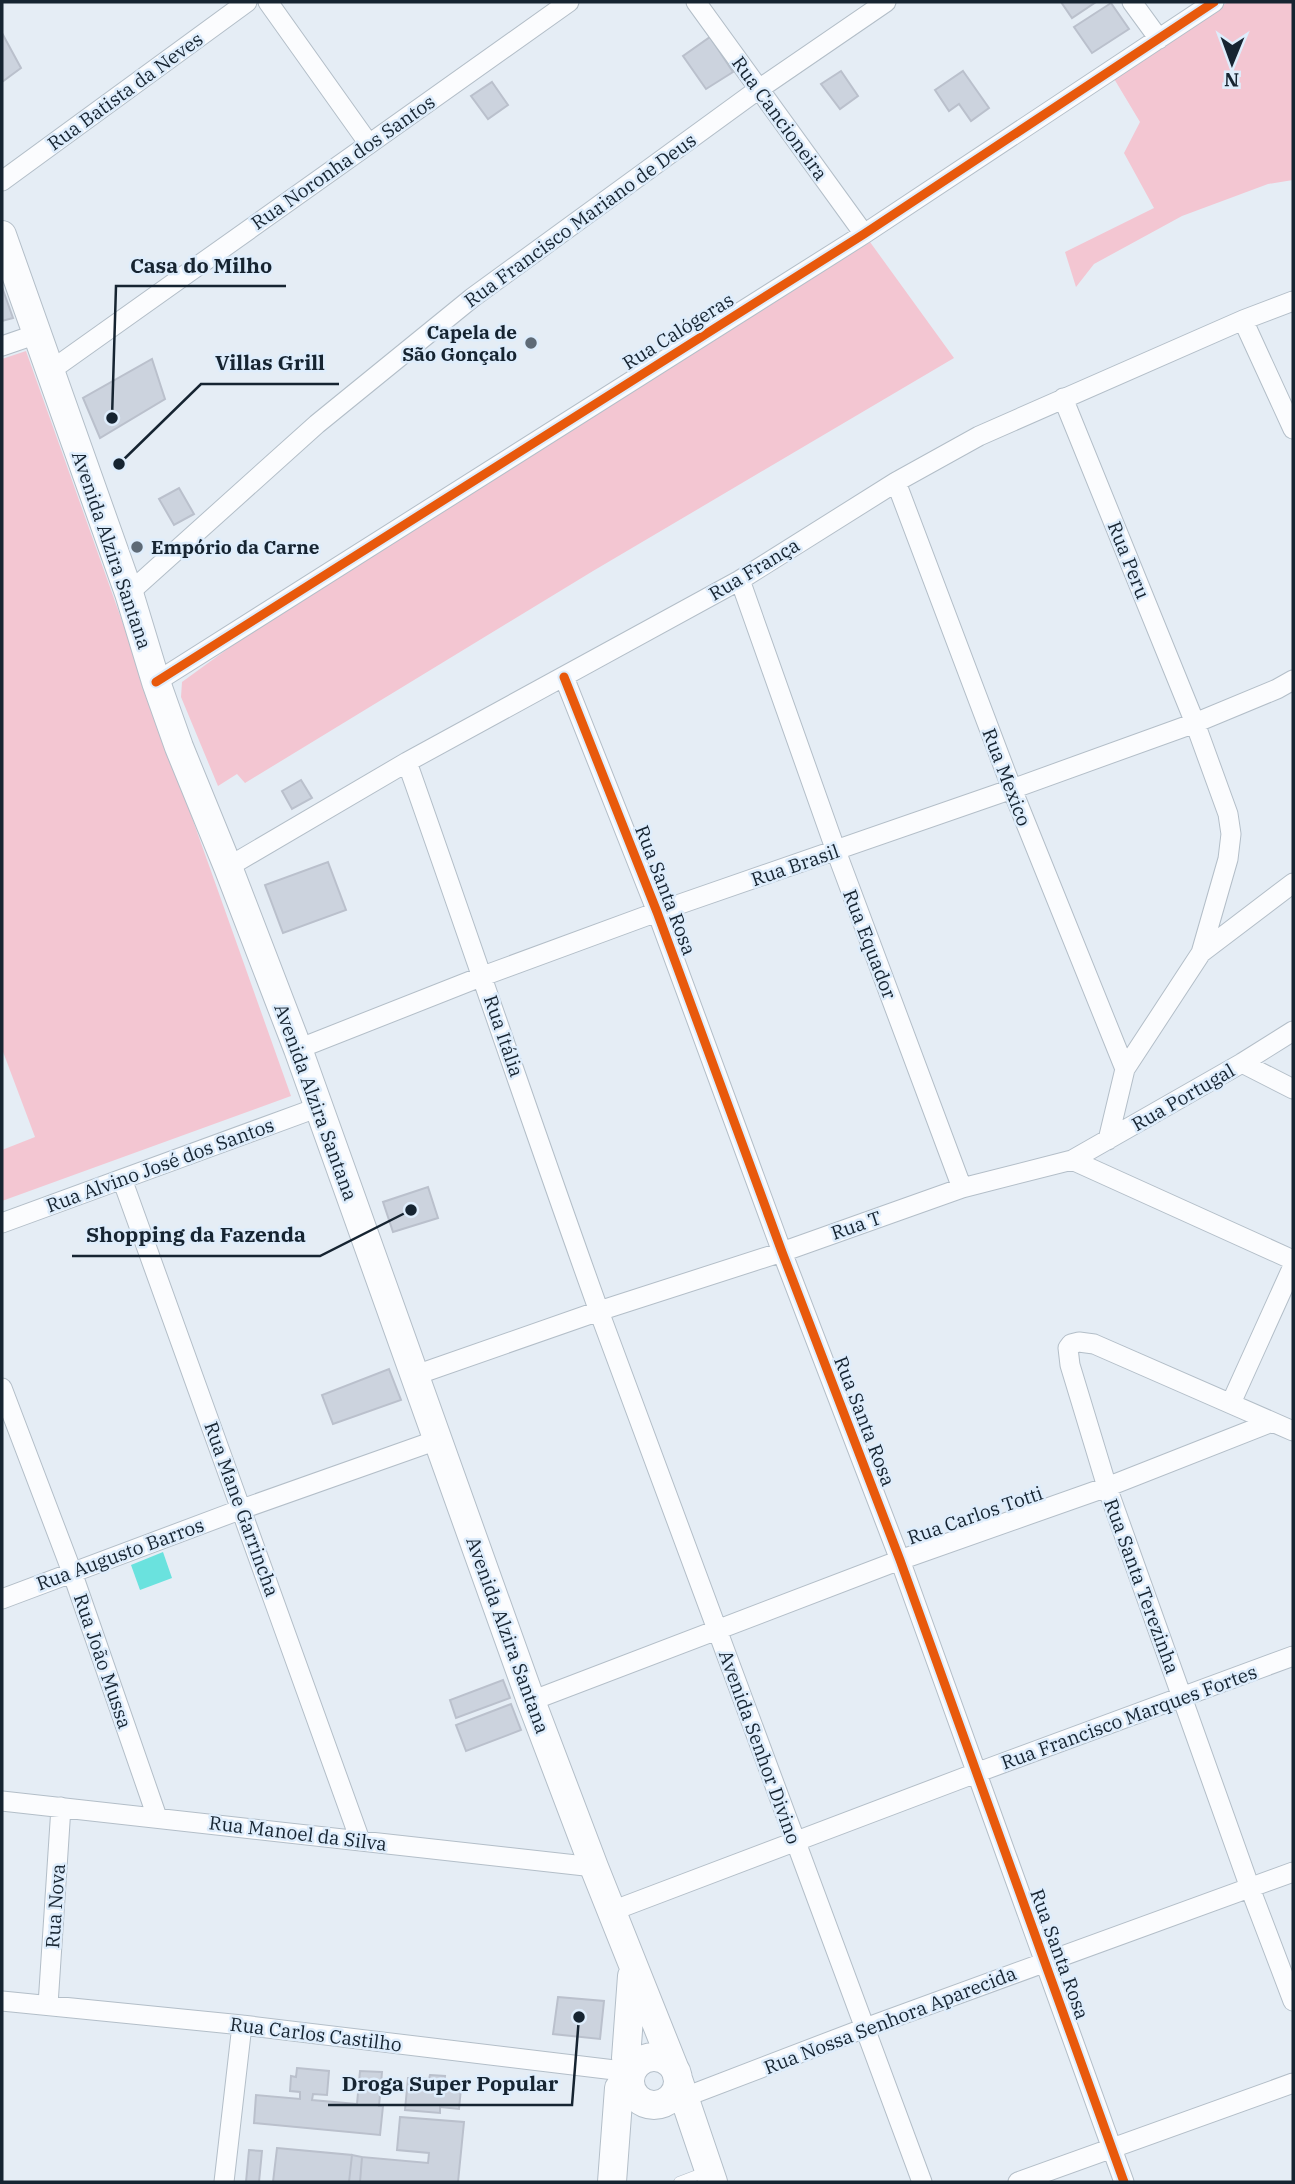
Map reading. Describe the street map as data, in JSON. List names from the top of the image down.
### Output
{
  "streets": {
    "main road": ["Avenida Alzira Santana"],
    "street": [
      "Rua Batista da Neves",
      "Rua Cancioneira",
      "Rua Noronha dos Santos",
      "Rua Francisco Mariano de Deus",
      "Rua Calógeras",
      "Rua Peru",
      "Rua França",
      "Rua Mexico",
      "Rua Brasil",
      "Rua Santa Rosa",
      "Rua Equador",
      "Rua Itália",
      "Rua Portugal",
      "Rua Alvino José dos Santos",
      "Rua T",
      "Rua Mane Garrincha",
      "Rua Carlos Totti",
      "Rua Augusto Barros",
      "Rua Santa Terezinha",
      "Rua João Mussa",
      "Rua Francisco Marques Fortes",
      "Avenida Senhor Divino",
      "Rua Manoel da Silva",
      "Rua Nova",
      "Rua Nossa Senhora Aparecida",
      "Rua Carlos Castilho"
    ]
  },
  "crossings": [
    ["Rua Cancioneira", "Rua Francisco Mariano de Deus"],
    ["Rua Cancioneira", "Rua Calógeras"],
    ["Rua Noronha dos Santos", "Avenida Alzira Santana"],
    ["Rua Francisco Mariano de Deus", "Avenida Alzira Santana"],
    ["Rua Calógeras", "Avenida Alzira Santana"],
    ["Avenida Alzira Santana", "Rua França"],
    ["Avenida Alzira Santana", "Rua Brasil"],
    ["Avenida Alzira Santana", "Rua Alvino José dos Santos"],
    ["Avenida Alzira Santana", "Rua T"],
    ["Avenida Alzira Santana", "Rua Carlos Totti"],
    ["Avenida Alzira Santana", "Rua Augusto Barros"],
    ["Avenida Alzira Santana", "Rua Francisco Marques Fortes"],
    ["Avenida Alzira Santana", "Rua Manoel da Silva"],
    ["Avenida Alzira Santana", "Rua Nossa Senhora Aparecida"],
    ["Avenida Alzira Santana", "Rua Carlos Castilho"],
    ["Rua Peru", "Rua França"],
    ["Rua Peru", "Rua Brasil"],
    ["Rua França", "Rua Mexico"],
    ["Rua França", "Rua Santa Rosa"],
    ["Rua França", "Rua Equador"],
    ["Rua França", "Rua Itália"],
    ["Rua Mexico", "Rua Brasil"],
    ["Rua Brasil", "Rua Santa Rosa"],
    ["Rua Brasil", "Rua Equador"],
    ["Rua Brasil", "Rua Itália"],
    ["Rua Santa Rosa", "Rua T"],
    ["Rua Santa Rosa", "Rua Carlos Totti"],
    ["Rua Santa Rosa", "Rua Francisco Marques Fortes"],
    ["Rua Santa Rosa", "Rua Nossa Senhora Aparecida"],
    ["Rua Equador", "Rua T"],
    ["Rua Itália", "Rua T"],
    ["Rua Itália", "Avenida Senhor Divino"],
    ["Rua Portugal", "Rua T"],
    ["Rua Alvino José dos Santos", "Rua Mane Garrincha"],
    ["Rua T", "Avenida Senhor Divino"],
    ["Rua Mane Garrincha", "Rua Augusto Barros"],
    ["Rua Mane Garrincha", "Rua Manoel da Silva"],
    ["Rua Carlos Totti", "Rua Santa Terezinha"],
    ["Rua Carlos Totti", "Avenida Senhor Divino"],
    ["Rua Augusto Barros", "Rua João Mussa"],
    ["Rua Santa Terezinha", "Rua Francisco Marques Fortes"],
    ["Rua Santa Terezinha", "Rua Nossa Senhora Aparecida"],
    ["Rua João Mussa", "Rua Manoel da Silva"],
    ["Rua Francisco Marques Fortes", "Avenida Senhor Divino"],
    ["Avenida Senhor Divino", "Rua Nossa Senhora Aparecida"],
    ["Rua Manoel da Silva", "Rua Nova"],
    ["Rua Nova", "Rua Carlos Castilho"]
  ],
  "places": [
    "Capela de São Gonçalo",
    "Casa do Milho",
    "Villas Grill",
    "Empório da Carne",
    "Shopping da Fazenda",
    "Droga Super Popular"
  ],
  "north": "bottom"
}
